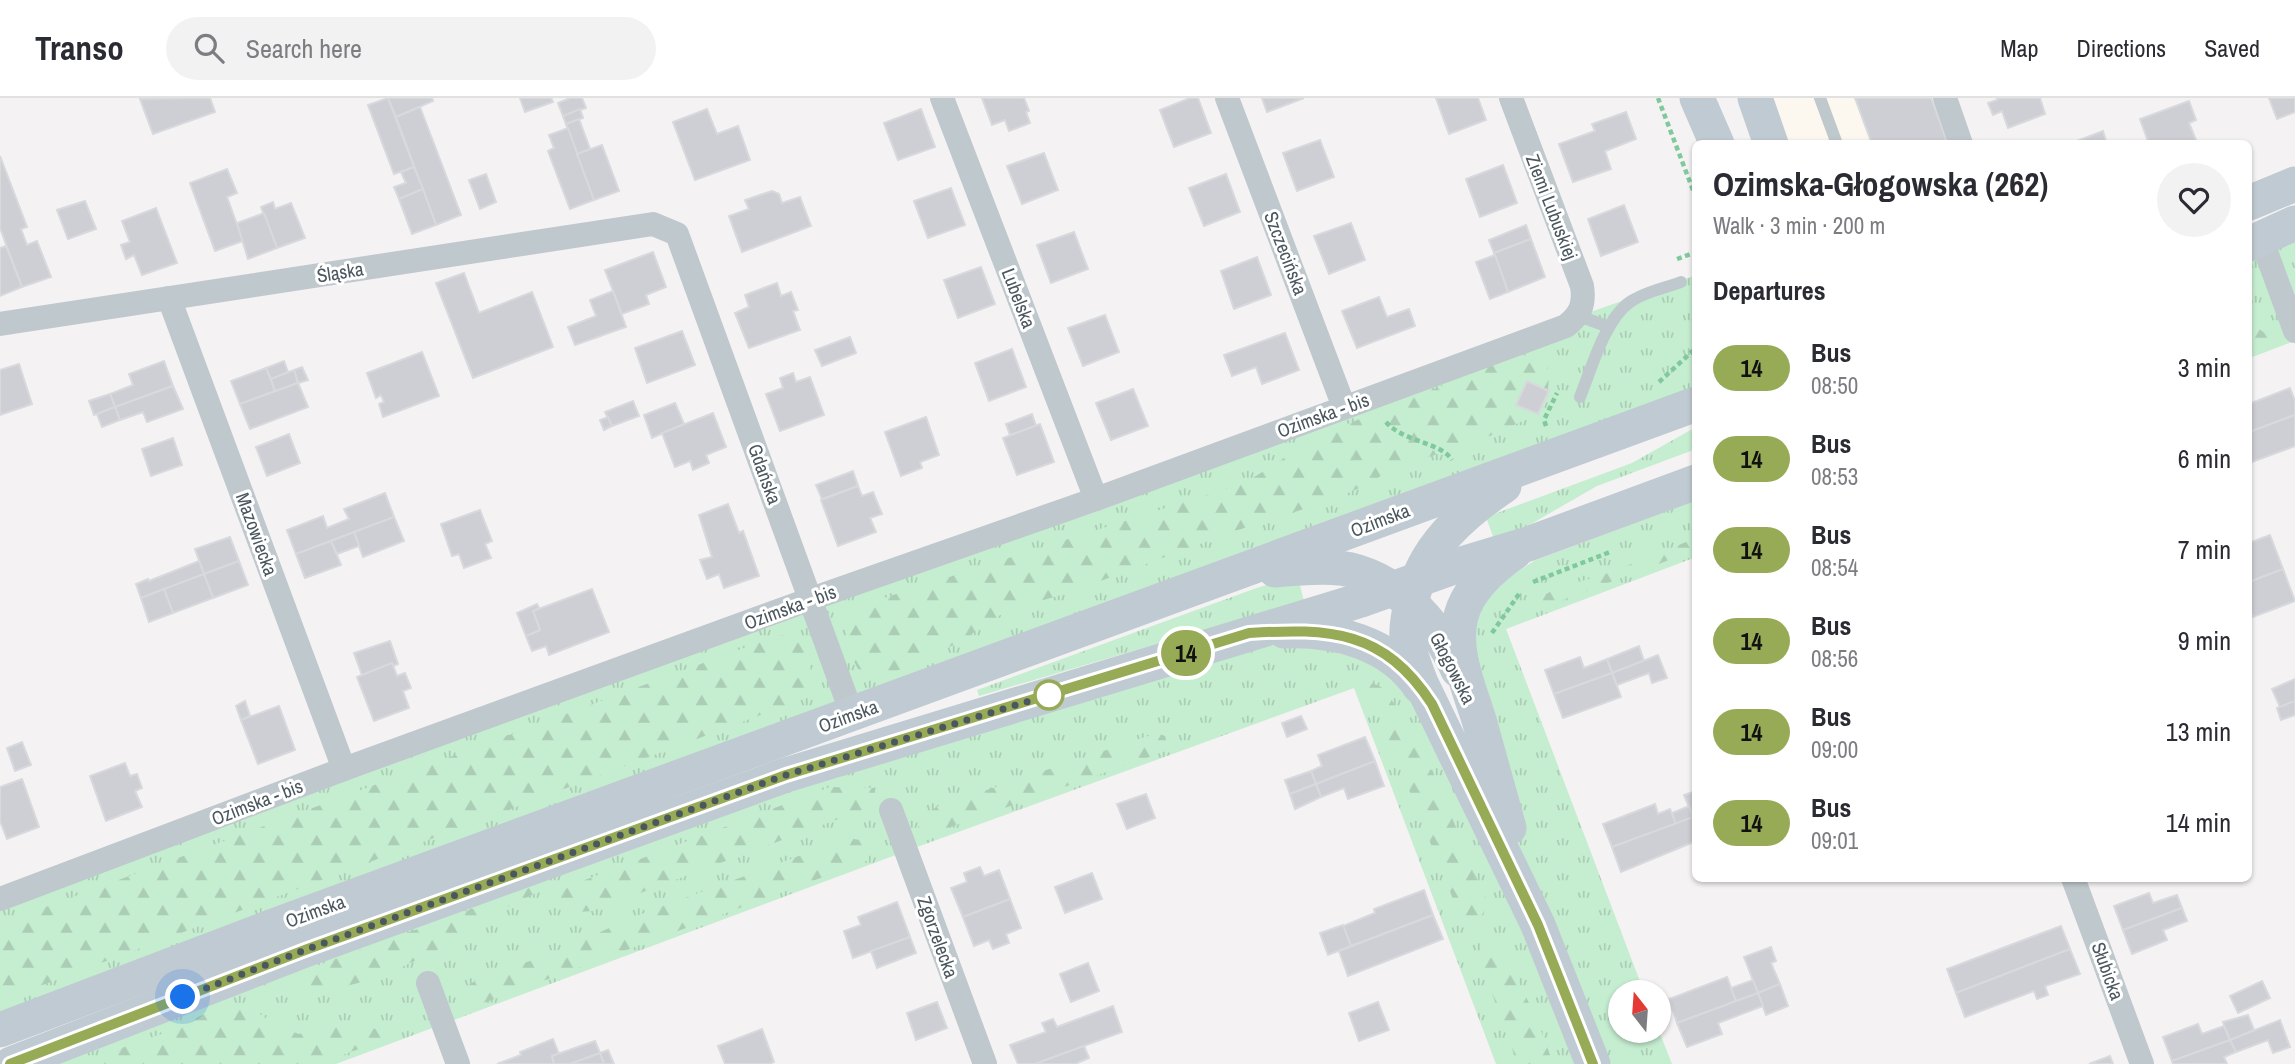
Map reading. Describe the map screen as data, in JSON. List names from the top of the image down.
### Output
{
  "streets": {
    "main road": ["Ozimska", "Głogowska"],
    "street": [
      "Ziemi Lubuskiej",
      "Szczecińska",
      "Śląska",
      "Lubelska",
      "Ozimska - bis",
      "Gdańska",
      "Mazowiecka",
      "Zgorzelecka",
      "Słubicka"
    ]
  },
  "crossings": [
    ["Ziemi Lubuskiej", "Ozimska - bis"],
    ["Szczecińska", "Ozimska - bis"],
    ["Śląska", "Gdańska"],
    ["Śląska", "Mazowiecka"],
    ["Lubelska", "Ozimska - bis"],
    ["Ozimska - bis", "Gdańska"],
    ["Ozimska - bis", "Mazowiecka"],
    ["Gdańska", "Ozimska"],
    ["Ozimska", "Głogowska"]
  ],
  "lines": ["bus line 14"],
  "north": "top",
  "page": {
    "header": "Transo",
    "search": "Search here",
    "nav": ["Map", "Directions", "Saved"],
    "on_map": "14",
    "heading": [
      ["Ozimska-Głogowska (262)", "Walk · 3 min · 200 m"],
      "Departures"
    ],
    "list": [
      {
        "mark": "14",
        "name": "Bus",
        "note": "08:50",
        "value": "3 min"
      },
      {
        "mark": "14",
        "name": "Bus",
        "note": "08:53",
        "value": "6 min"
      },
      {
        "mark": "14",
        "name": "Bus",
        "note": "08:54",
        "value": "7 min"
      },
      {
        "mark": "14",
        "name": "Bus",
        "note": "08:56",
        "value": "9 min"
      },
      {
        "mark": "14",
        "name": "Bus",
        "note": "09:00",
        "value": "13 min"
      },
      {
        "mark": "14",
        "name": "Bus",
        "note": "09:01",
        "value": "14 min"
      }
    ]
  }
}
